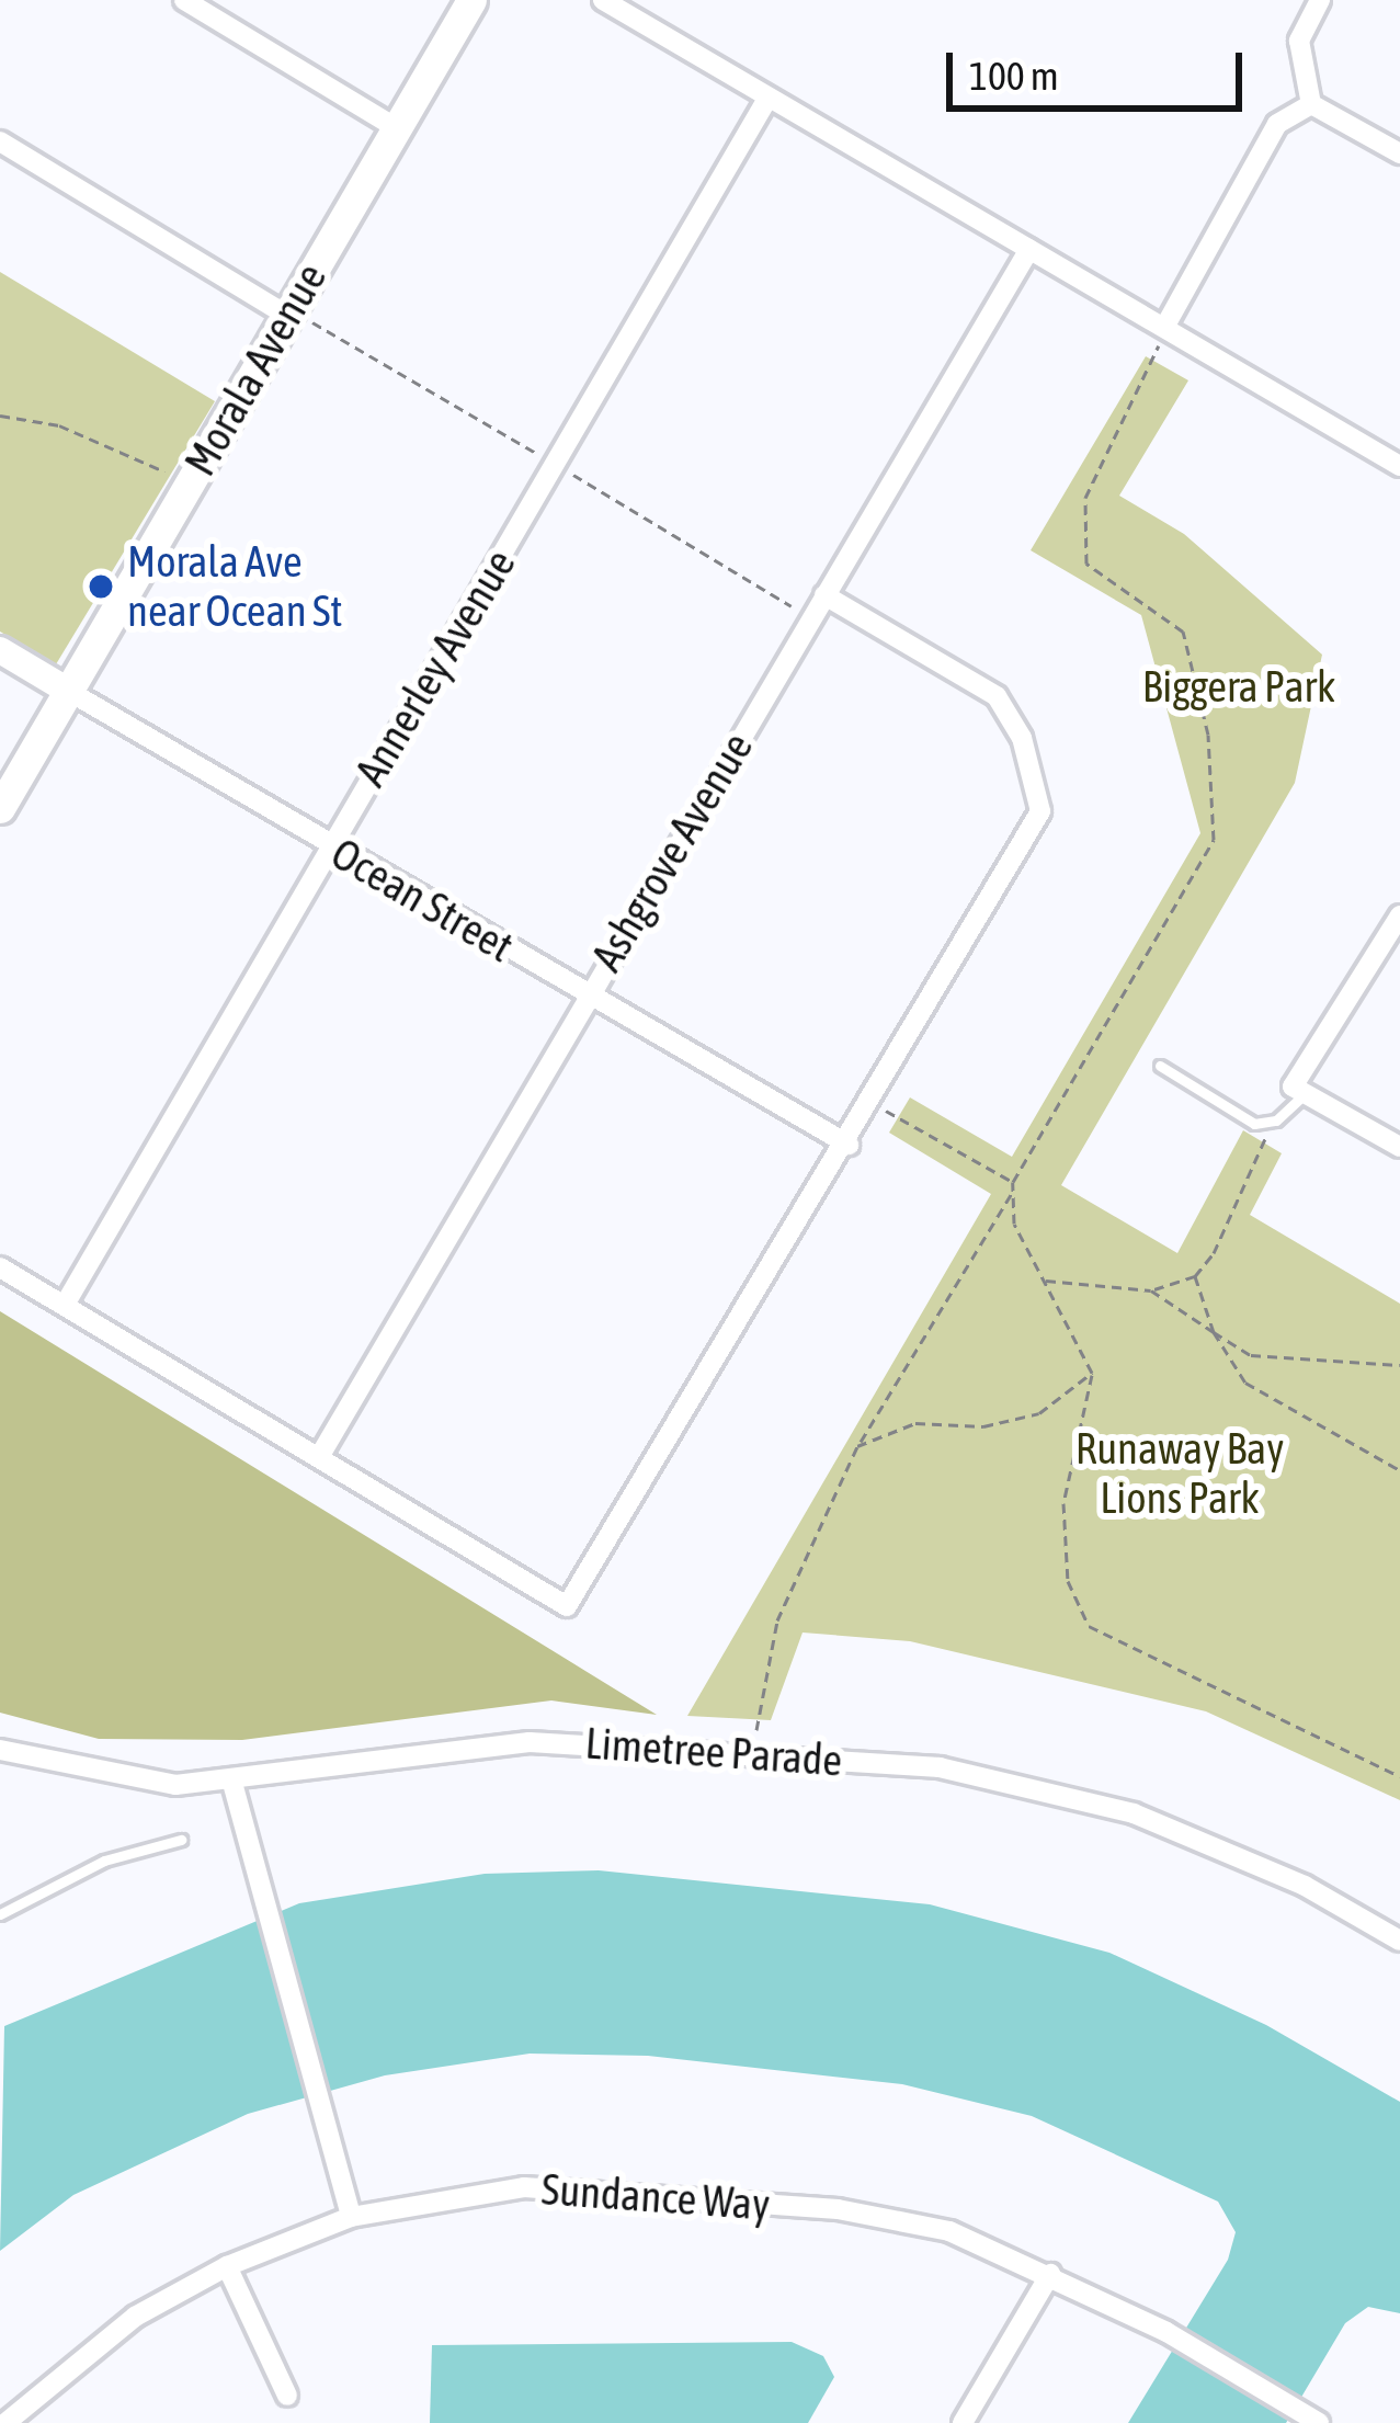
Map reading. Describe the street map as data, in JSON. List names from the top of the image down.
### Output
{
  "streets": {
    "main road": ["Morala Avenue"],
    "street": [
      "Annerley Avenue",
      "Ashgrove Avenue",
      "Ocean Street",
      "Limetree Parade",
      "Sundance Way"
    ]
  },
  "crossings": [
    ["Morala Avenue", "Ocean Street"],
    ["Annerley Avenue", "Ocean Street"],
    ["Ashgrove Avenue", "Ocean Street"]
  ],
  "parks": ["Biggera Park", "Runaway Bay Lions Park"],
  "places": ["Morala Ave near Ocean St"],
  "scale_bar": "100 m"
}
